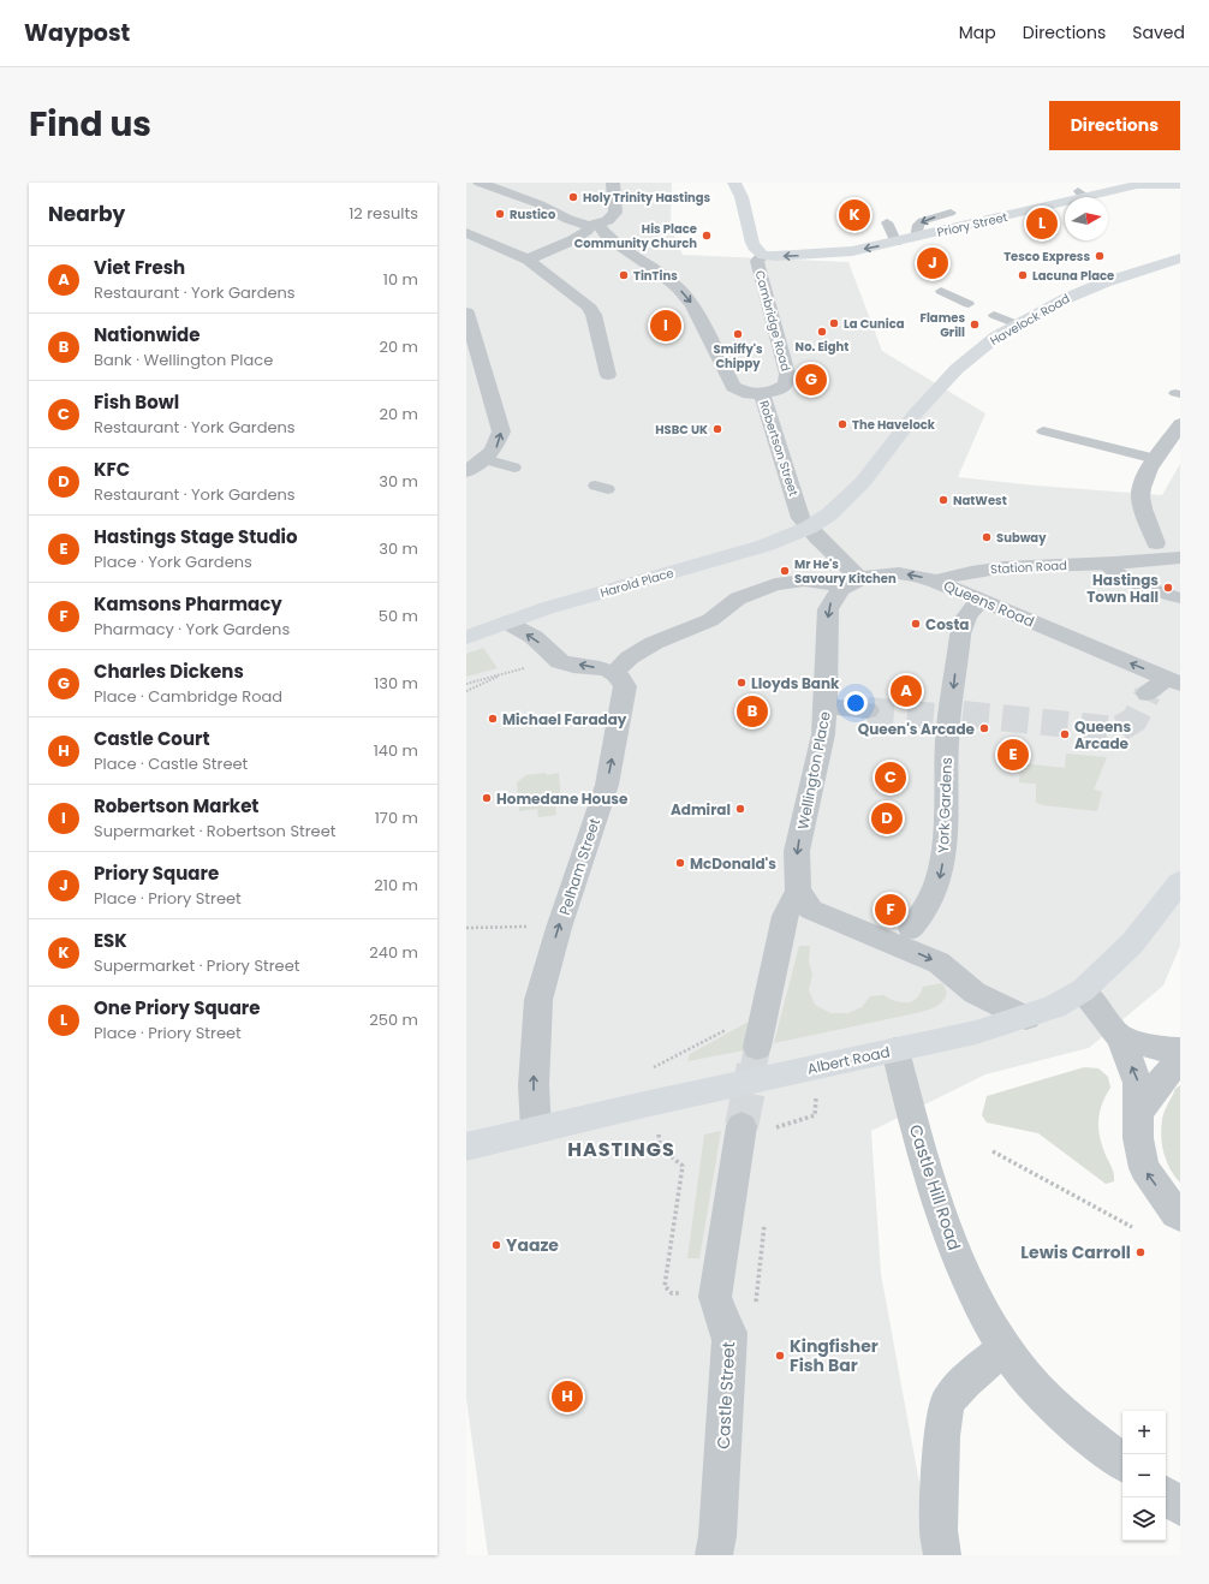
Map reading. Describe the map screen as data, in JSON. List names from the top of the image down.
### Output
{
  "streets": {
    "main road": [
      "Priory Street",
      "Havelock Road",
      "Cambridge Road",
      "Harold Place",
      "Albert Road"
    ],
    "street": [
      "Robertson Street",
      "Station Road",
      "Queens Road",
      "Wellington Place",
      "York Gardens",
      "Pelham Street",
      "Castle Hill Road",
      "Castle Street"
    ]
  },
  "crossings": [
    ["Priory Street", "Cambridge Road"],
    ["Havelock Road", "Robertson Street"],
    ["Havelock Road", "Harold Place"],
    ["Cambridge Road", "Robertson Street"],
    ["Robertson Street", "Harold Place"],
    ["Station Road", "Queens Road"],
    ["Queens Road", "Wellington Place"],
    ["Queens Road", "York Gardens"],
    ["Queens Road", "Pelham Street"],
    ["Pelham Street", "Albert Road"],
    ["Albert Road", "Castle Hill Road"]
  ],
  "one_way": [
    "Queens Road",
    "Wellington Place",
    "York Gardens",
    "Pelham Street"
  ],
  "districts": ["HASTINGS"],
  "places": [
    "Holy Trinity Hastings",
    "Rustico",
    "His Place Community Church",
    "Tesco Express",
    "TinTins",
    "Lacuna Place",
    "La Cunica",
    "Flames Grill",
    "No. Eight",
    "Smiffy's Chippy",
    "The Havelock",
    "HSBC UK",
    "NatWest",
    "Subway",
    "Mr He's Savoury Kitchen",
    "Hastings Town Hall",
    "Costa",
    "Lloyds Bank",
    "Michael Faraday",
    "Queen's Arcade",
    "Queens Arcade",
    "Homedane House",
    "Admiral",
    "McDonald's",
    "Yaaze",
    "Lewis Carroll",
    "Kingfisher Fish Bar"
  ],
  "north": "right",
  "page": {
    "header": "Waypost",
    "nav": ["Map", "Directions", "Saved"],
    "title": "Find us",
    "buttons": "Directions",
    "heading": ["Nearby", "12 results"],
    "pins": [
      "K",
      "L",
      "J",
      "I",
      "G",
      "A",
      "B",
      "E",
      "C",
      "D",
      "F",
      "H"
    ],
    "list": [
      {
        "mark": "A",
        "name": "Viet Fresh",
        "note": "Restaurant · York Gardens",
        "value": "10 m"
      },
      {
        "mark": "B",
        "name": "Nationwide",
        "note": "Bank · Wellington Place",
        "value": "20 m"
      },
      {
        "mark": "C",
        "name": "Fish Bowl",
        "note": "Restaurant · York Gardens",
        "value": "20 m"
      },
      {
        "mark": "D",
        "name": "KFC",
        "note": "Restaurant · York Gardens",
        "value": "30 m"
      },
      {
        "mark": "E",
        "name": "Hastings Stage Studio",
        "note": "Place · York Gardens",
        "value": "30 m"
      },
      {
        "mark": "F",
        "name": "Kamsons Pharmacy",
        "note": "Pharmacy · York Gardens",
        "value": "50 m"
      },
      {
        "mark": "G",
        "name": "Charles Dickens",
        "note": "Place · Cambridge Road",
        "value": "130 m"
      },
      {
        "mark": "H",
        "name": "Castle Court",
        "note": "Place · Castle Street",
        "value": "140 m"
      },
      {
        "mark": "I",
        "name": "Robertson Market",
        "note": "Supermarket · Robertson Street",
        "value": "170 m"
      },
      {
        "mark": "J",
        "name": "Priory Square",
        "note": "Place · Priory Street",
        "value": "210 m"
      },
      {
        "mark": "K",
        "name": "ESK",
        "note": "Supermarket · Priory Street",
        "value": "240 m"
      },
      {
        "mark": "L",
        "name": "One Priory Square",
        "note": "Place · Priory Street",
        "value": "250 m"
      }
    ],
    "map_buttons": ["+", "−"]
  }
}
